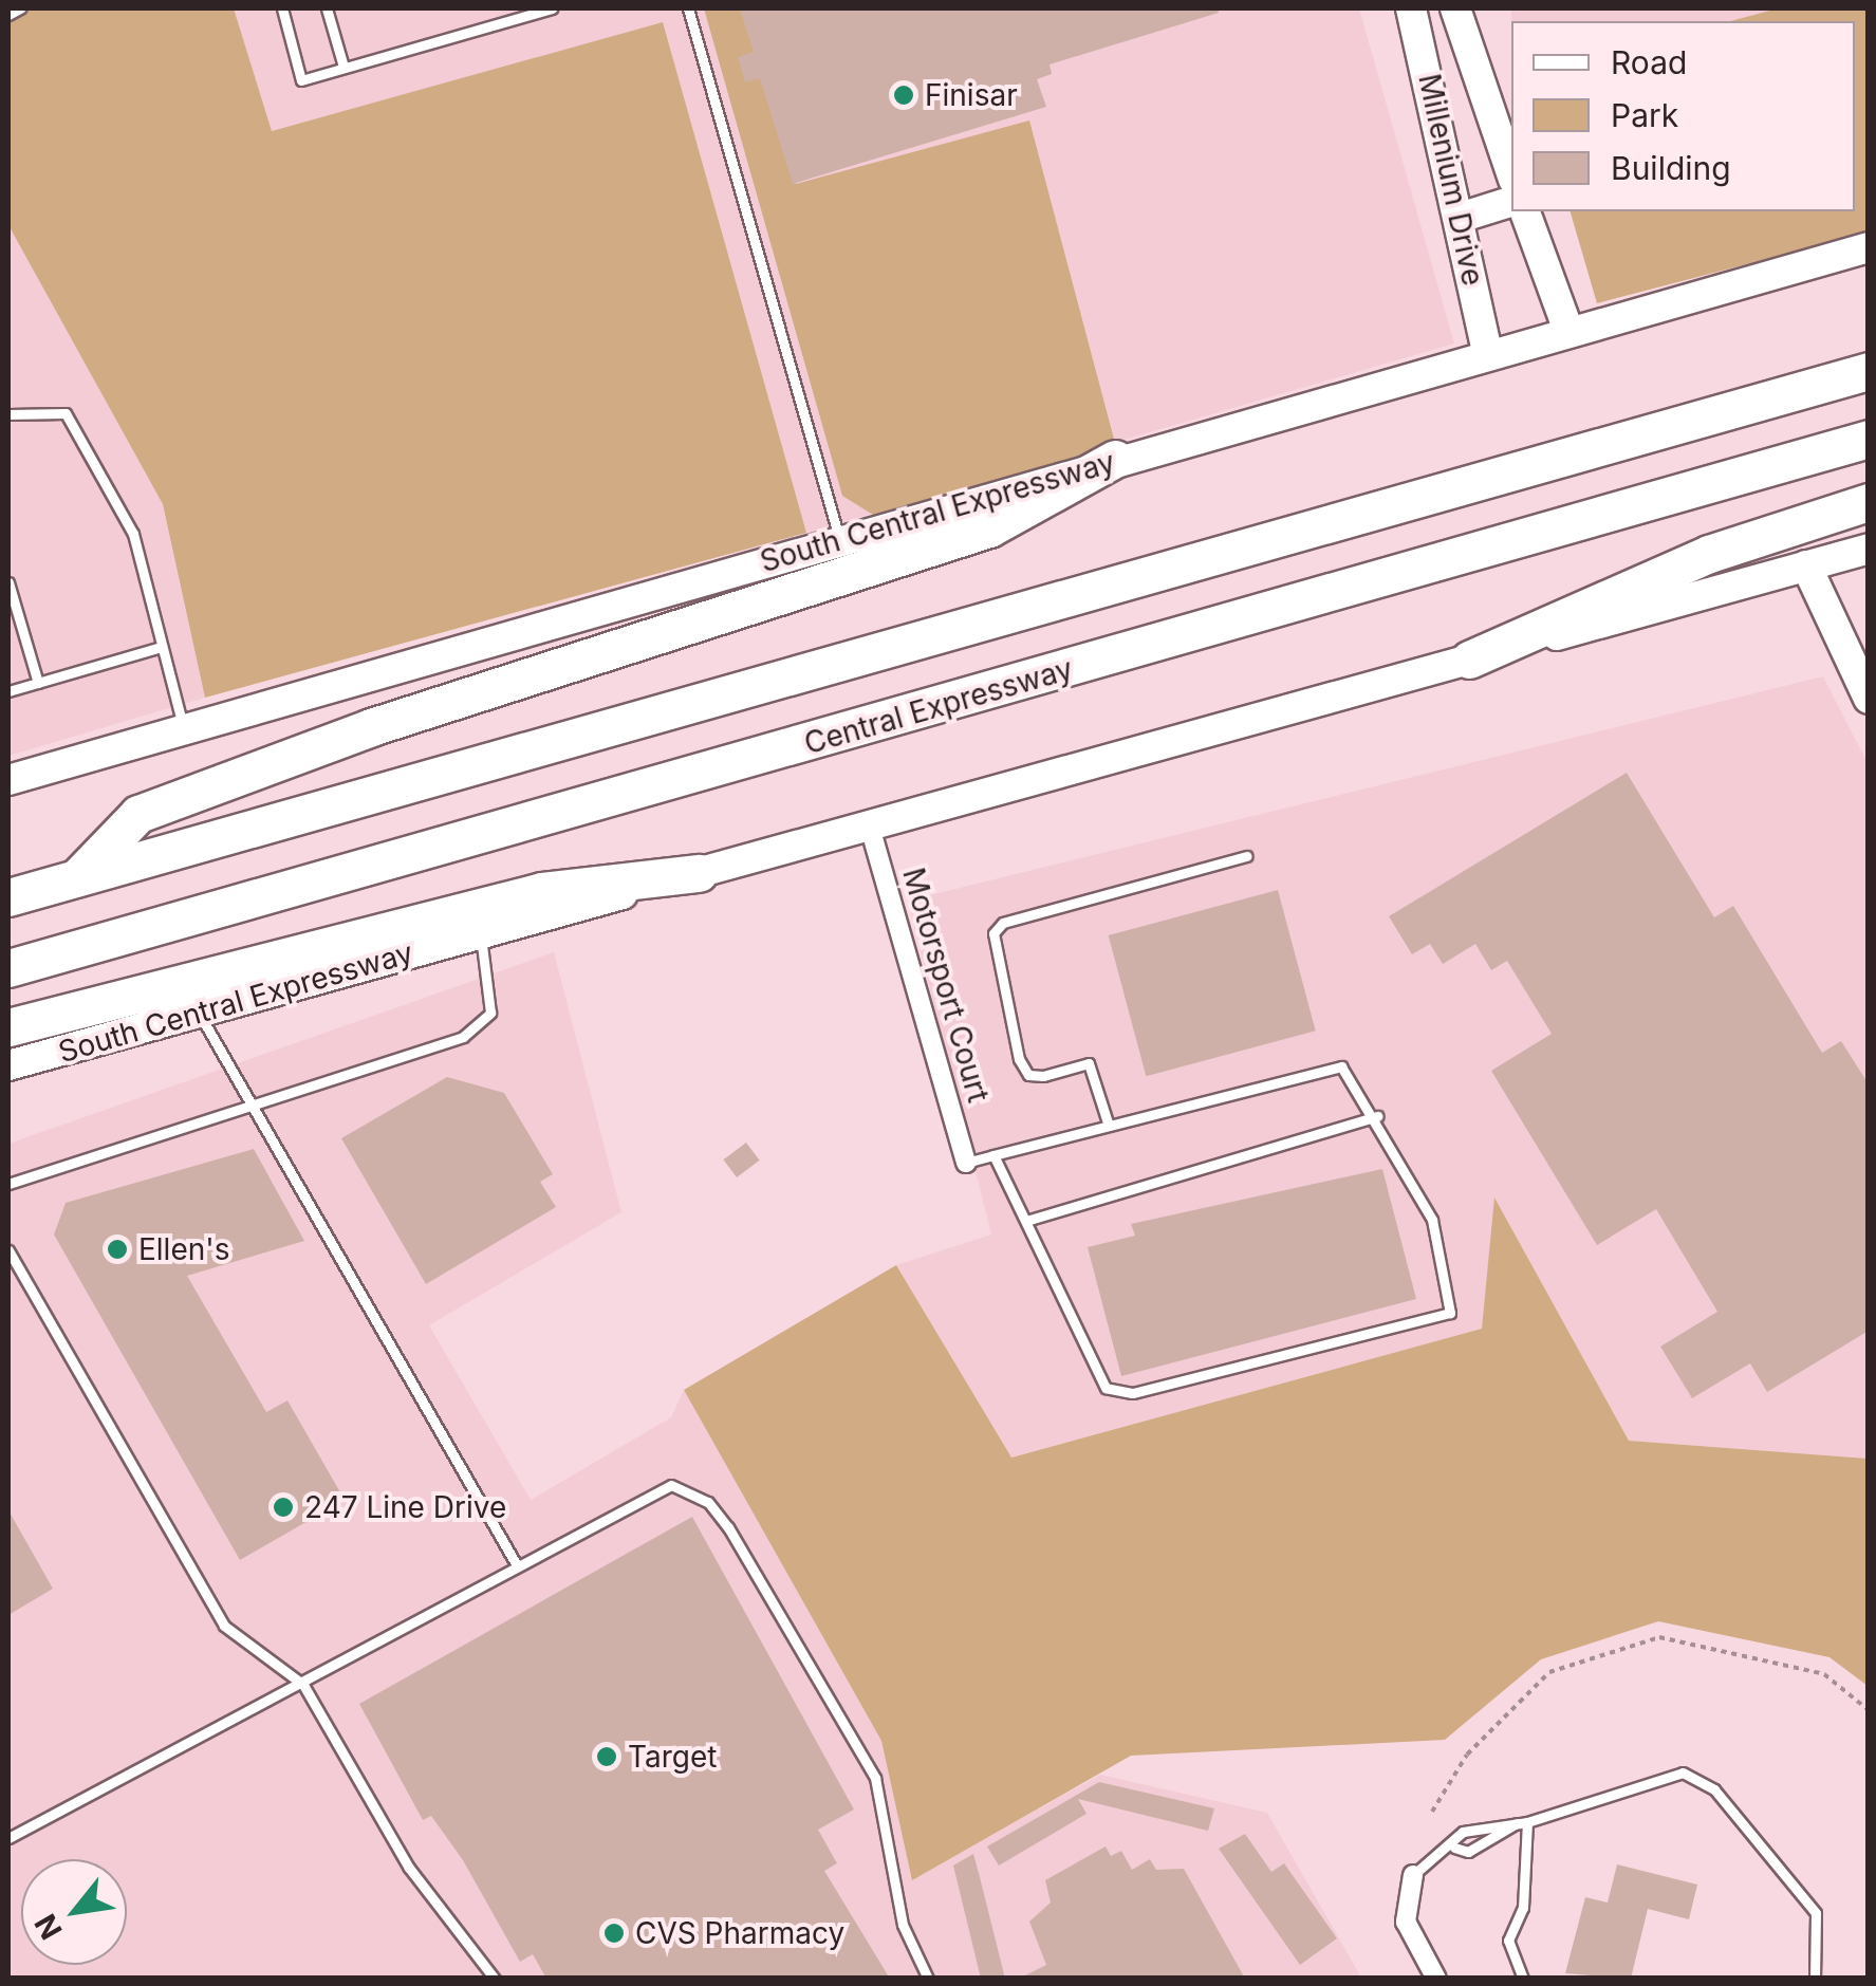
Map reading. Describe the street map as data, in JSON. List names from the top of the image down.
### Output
{
  "streets": {
    "highway": ["Central Expressway"],
    "main road": ["Millenium Drive", "South Central Expressway"],
    "street": ["Motorsport Court"]
  },
  "crossings": [
    ["Millenium Drive", "South Central Expressway"],
    ["South Central Expressway", "Motorsport Court"]
  ],
  "places": [
    "Finisar",
    "Ellen's",
    "247 Line Drive",
    "Target",
    "CVS Pharmacy"
  ],
  "legend": ["Road", "Park", "Building"],
  "north": "bottom left"
}
